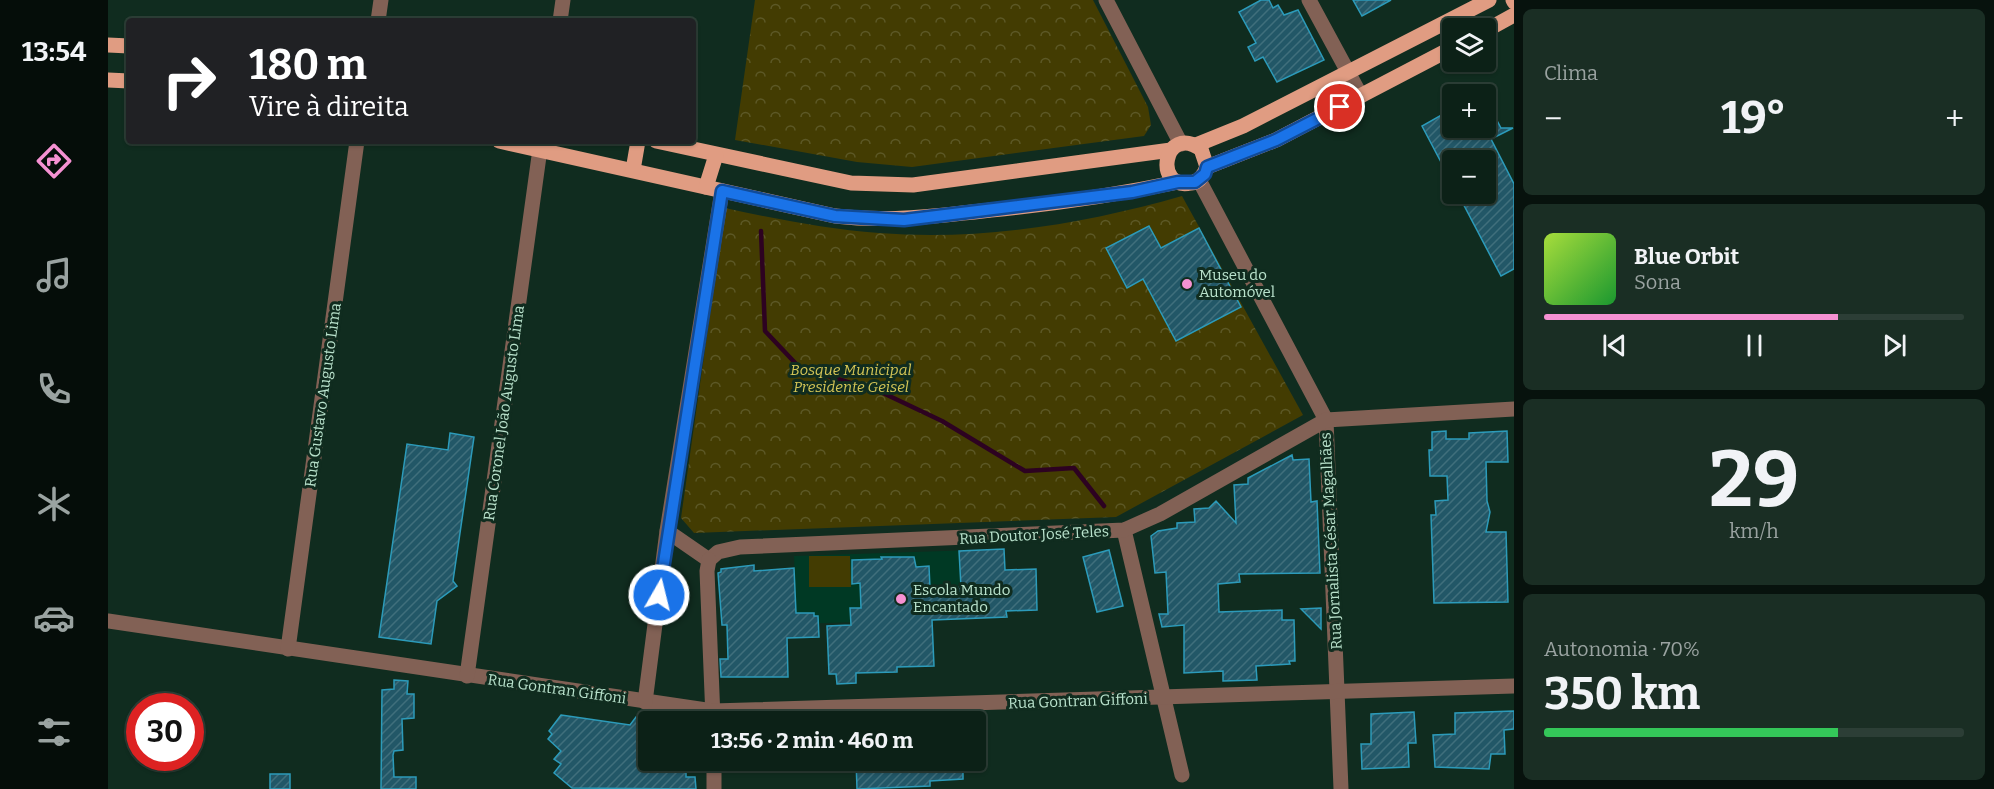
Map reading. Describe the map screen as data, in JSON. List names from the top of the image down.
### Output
{
  "streets": {
    "street": [
      "Rua Gustavo Augusto Lima",
      "Rua Coronel João Augusto Lima",
      "Rua Doutor José Teles",
      "Rua Jornalista César Magalhães",
      "Rua Gontran Giffoni"
    ]
  },
  "crossings": [
    ["Rua Gustavo Augusto Lima", "Rua Gontran Giffoni"],
    ["Rua Coronel João Augusto Lima", "Rua Gontran Giffoni"],
    ["Rua Doutor José Teles", "Rua Jornalista César Magalhães"],
    ["Rua Jornalista César Magalhães", "Rua Gontran Giffoni"]
  ],
  "parks": ["Bosque Municipal Presidente Geisel"],
  "places": ["Museu do Automóvel", "Escola Mundo Encantado"],
  "page": {
    "tabs": "13:54",
    "tile": [
      "Clima",
      ["29", "km/h"],
      ["Autonomia · 70%", "350 km"]
    ],
    "map_buttons": ["+", "−"],
    "turn": ["180 m", "Vire à direita"],
    "heat": ["−", "19°", "+"],
    "song": ["Blue Orbit", "Sona"],
    "limit": "30",
    "trip": "13:56 · 2 min · 460 m"
  }
}
